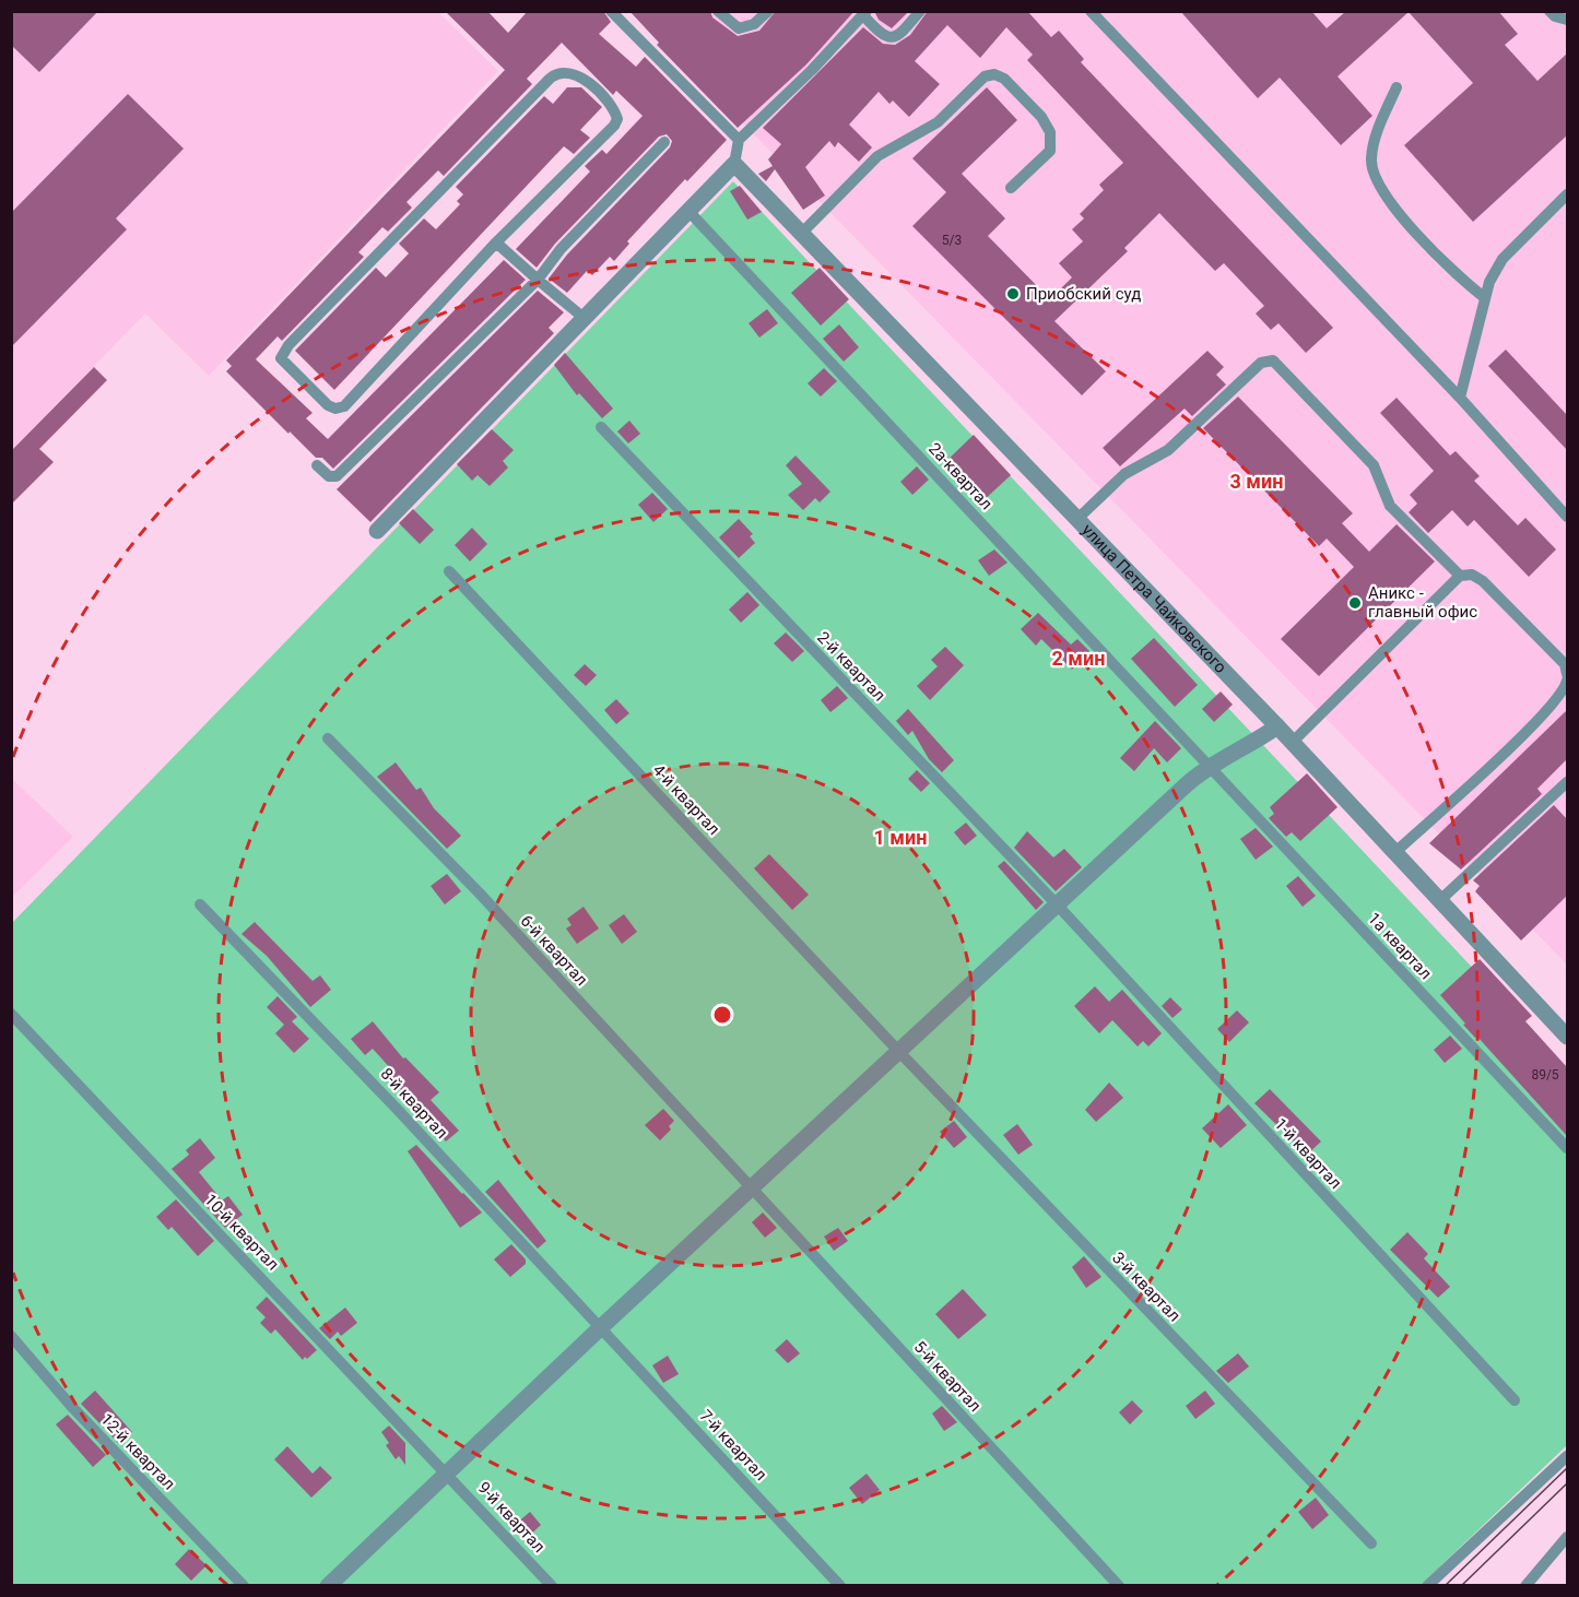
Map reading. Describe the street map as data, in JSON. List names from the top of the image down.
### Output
{
  "streets": {
    "street": ["улица Петра Чайковского"],
    "lane": [
      "2а-квартал",
      "2-й квартал",
      "4-й квартал",
      "1а квартал",
      "6-й квартал",
      "8-й квартал",
      "1-й квартал",
      "10-й квартал",
      "3-й квартал",
      "5-й квартал",
      "7-й квартал",
      "12-й квартал",
      "9-й квартал"
    ]
  },
  "crossings": [
    ["2а-квартал", "1а квартал"],
    ["2-й квартал", "1-й квартал"],
    ["4-й квартал", "3-й квартал"],
    ["6-й квартал", "5-й квартал"],
    ["8-й квартал", "7-й квартал"],
    ["10-й квартал", "9-й квартал"]
  ],
  "places": ["Приобский суд", "Аникс - главный офис"],
  "house_numbers": ["5/3", "89/5"],
  "rings": ["3 мин", "2 мин", "1 мин"]
}
